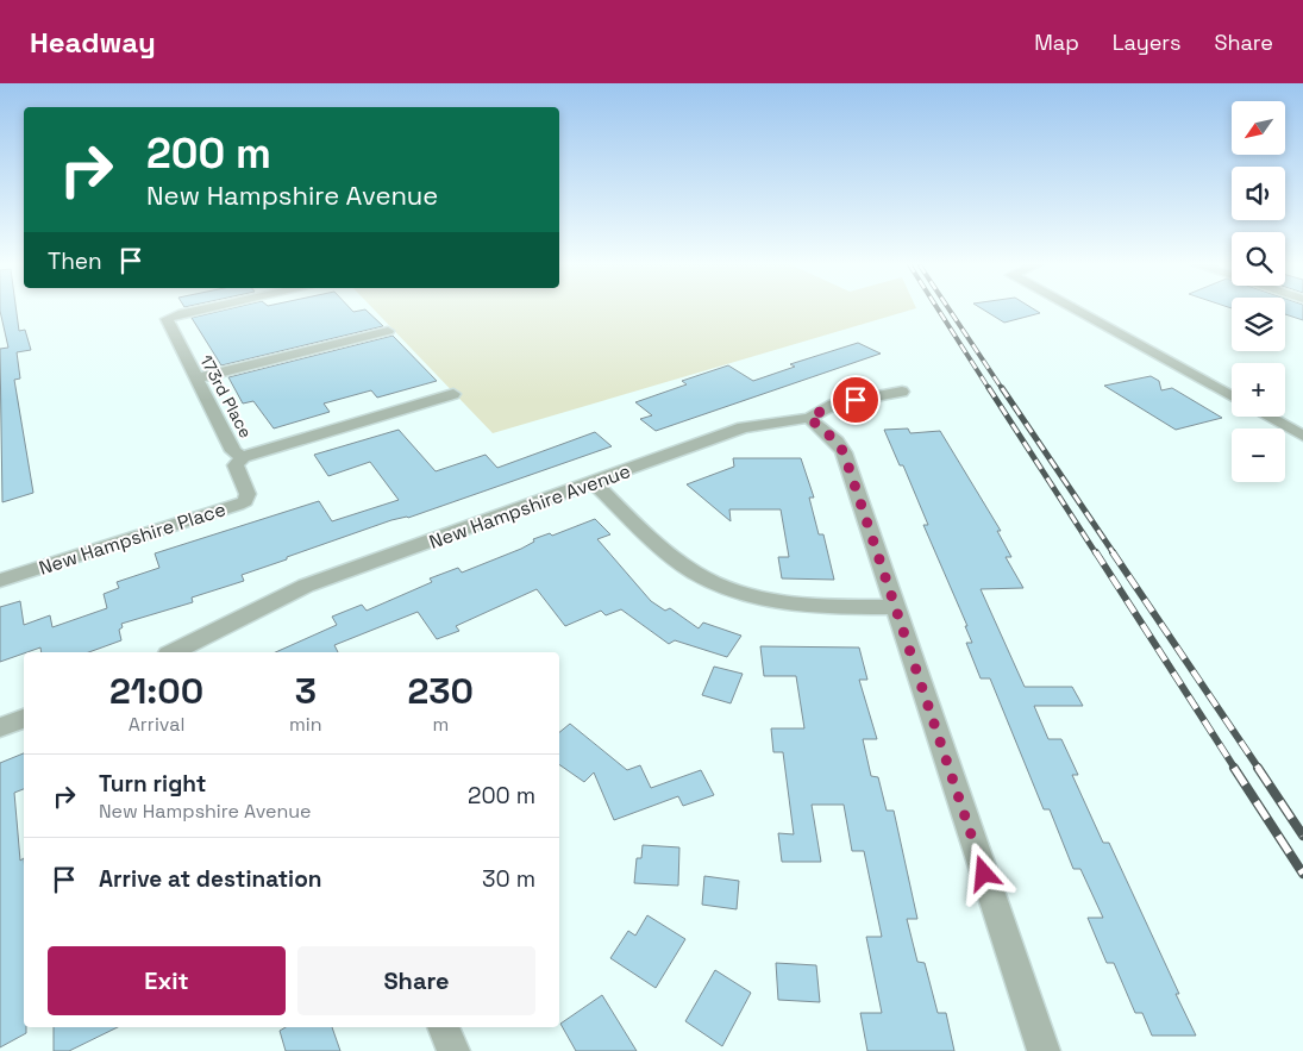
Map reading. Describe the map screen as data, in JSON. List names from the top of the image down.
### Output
{
  "streets": {
    "street": ["173rd Place", "New Hampshire Avenue", "New Hampshire Place"]
  },
  "crossings": [
    ["173rd Place", "New Hampshire Place"]
  ],
  "north": "bottom left",
  "page": {
    "header": "Headway",
    "nav": ["Map", "Layers", "Share"],
    "map_buttons": ["+", "−"],
    "turn": ["200 m", "New Hampshire Avenue"],
    "then": "Then",
    "eta": [
      "21:00",
      "Arrival",
      "3",
      "min",
      "230",
      "m"
    ],
    "list": [
      {
        "name": "Turn right",
        "note": "New Hampshire Avenue",
        "value": "200 m"
      },
      {
        "name": "Arrive at destination",
        "value": "30 m"
      }
    ],
    "buttons": ["Exit", "Share"]
  }
}
